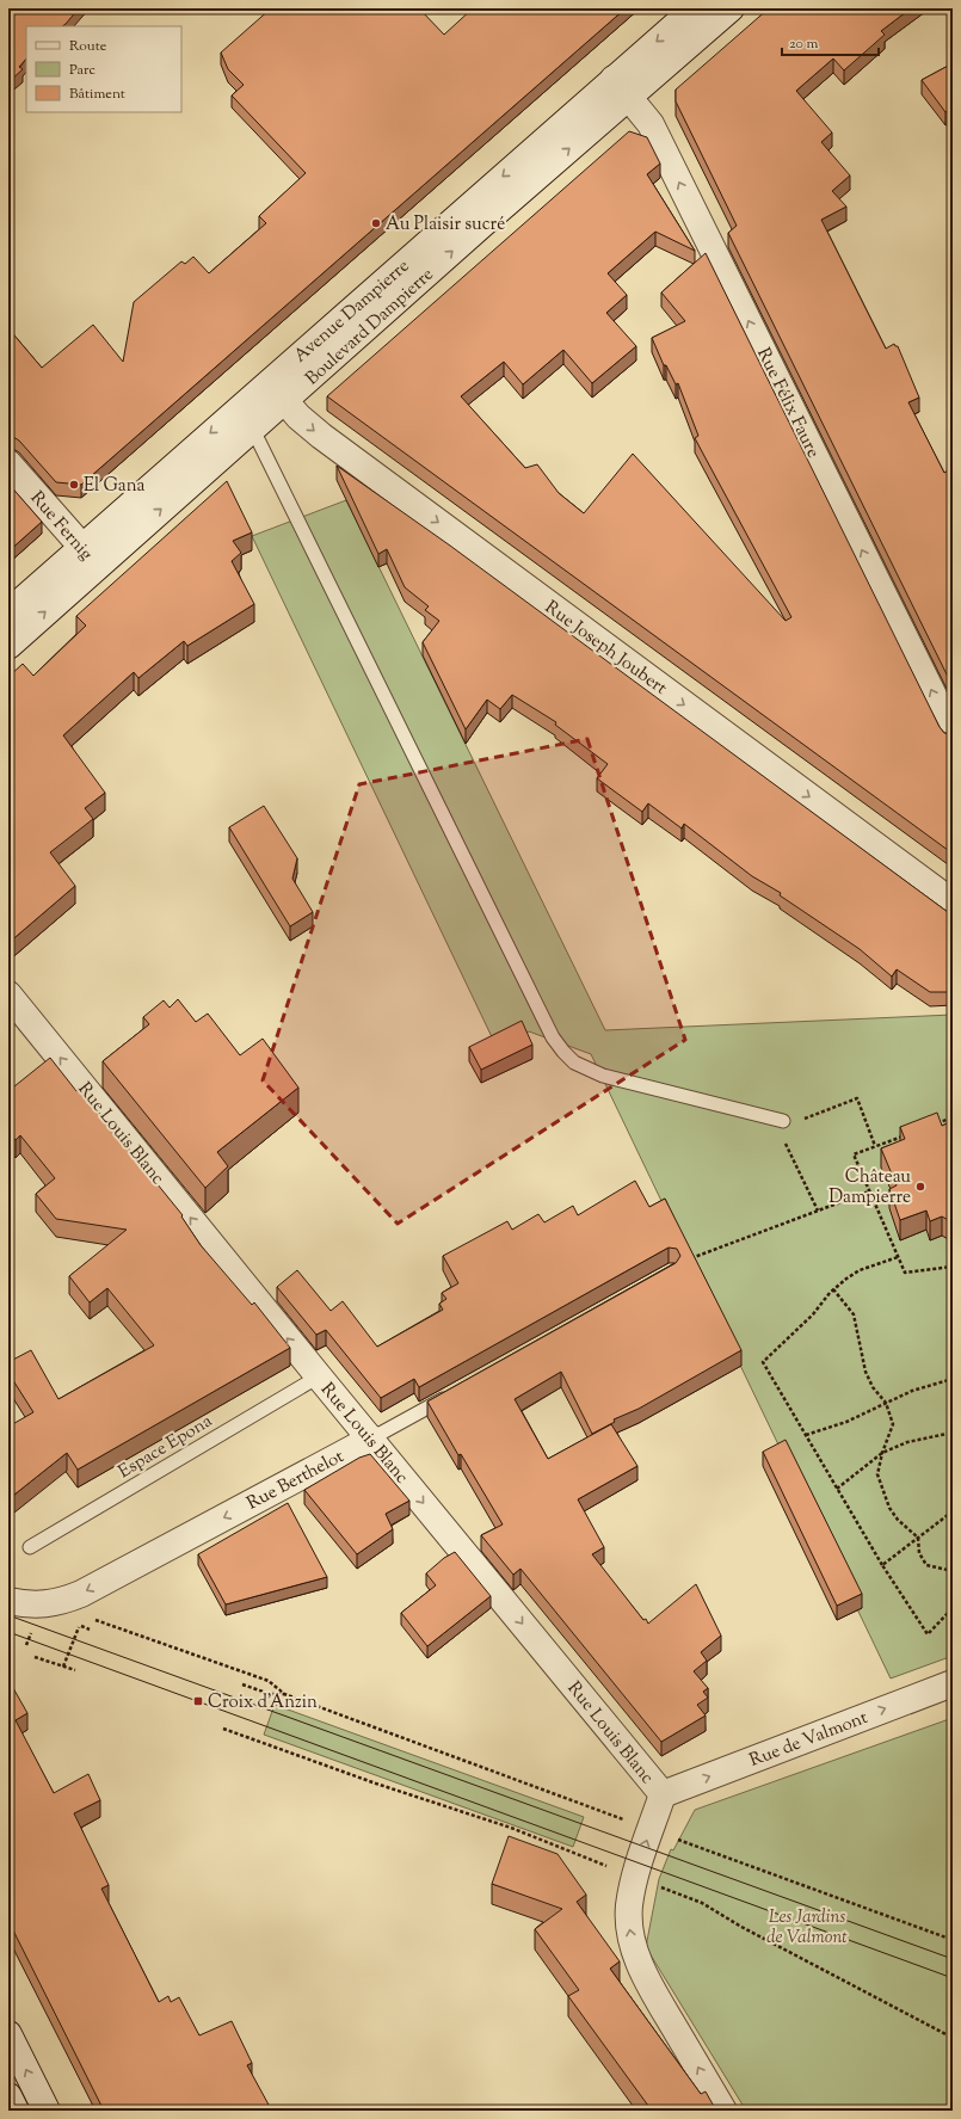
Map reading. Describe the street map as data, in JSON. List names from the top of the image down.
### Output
{
  "streets": {
    "street": [
      "Boulevard Dampierre",
      "Rue Félix Faure",
      "Rue Fernig",
      "Rue Joseph Joubert",
      "Rue Louis Blanc",
      "Rue Berthelot",
      "Rue de Valmont"
    ],
    "lane": ["Espace Epona"]
  },
  "crossings": [
    ["Boulevard Dampierre", "Rue Félix Faure"],
    ["Boulevard Dampierre", "Rue Fernig"],
    ["Boulevard Dampierre", "Rue Joseph Joubert"],
    ["Rue Louis Blanc", "Espace Epona"],
    ["Rue Louis Blanc", "Rue Berthelot"],
    ["Rue Louis Blanc", "Rue de Valmont"]
  ],
  "one_way": [
    "Rue Félix Faure",
    "Rue Joseph Joubert",
    "Rue Berthelot",
    "Rue de Valmont"
  ],
  "parks": ["Les Jardins de Valmont"],
  "places": {
    "other": ["Au Plaisir sucré", "El Gana", "Château Dampierre"],
    "transit": ["Croix d'Anzin"]
  },
  "legend": ["Route", "Parc", "Bâtiment"],
  "scale_bar": "20 m"
}
